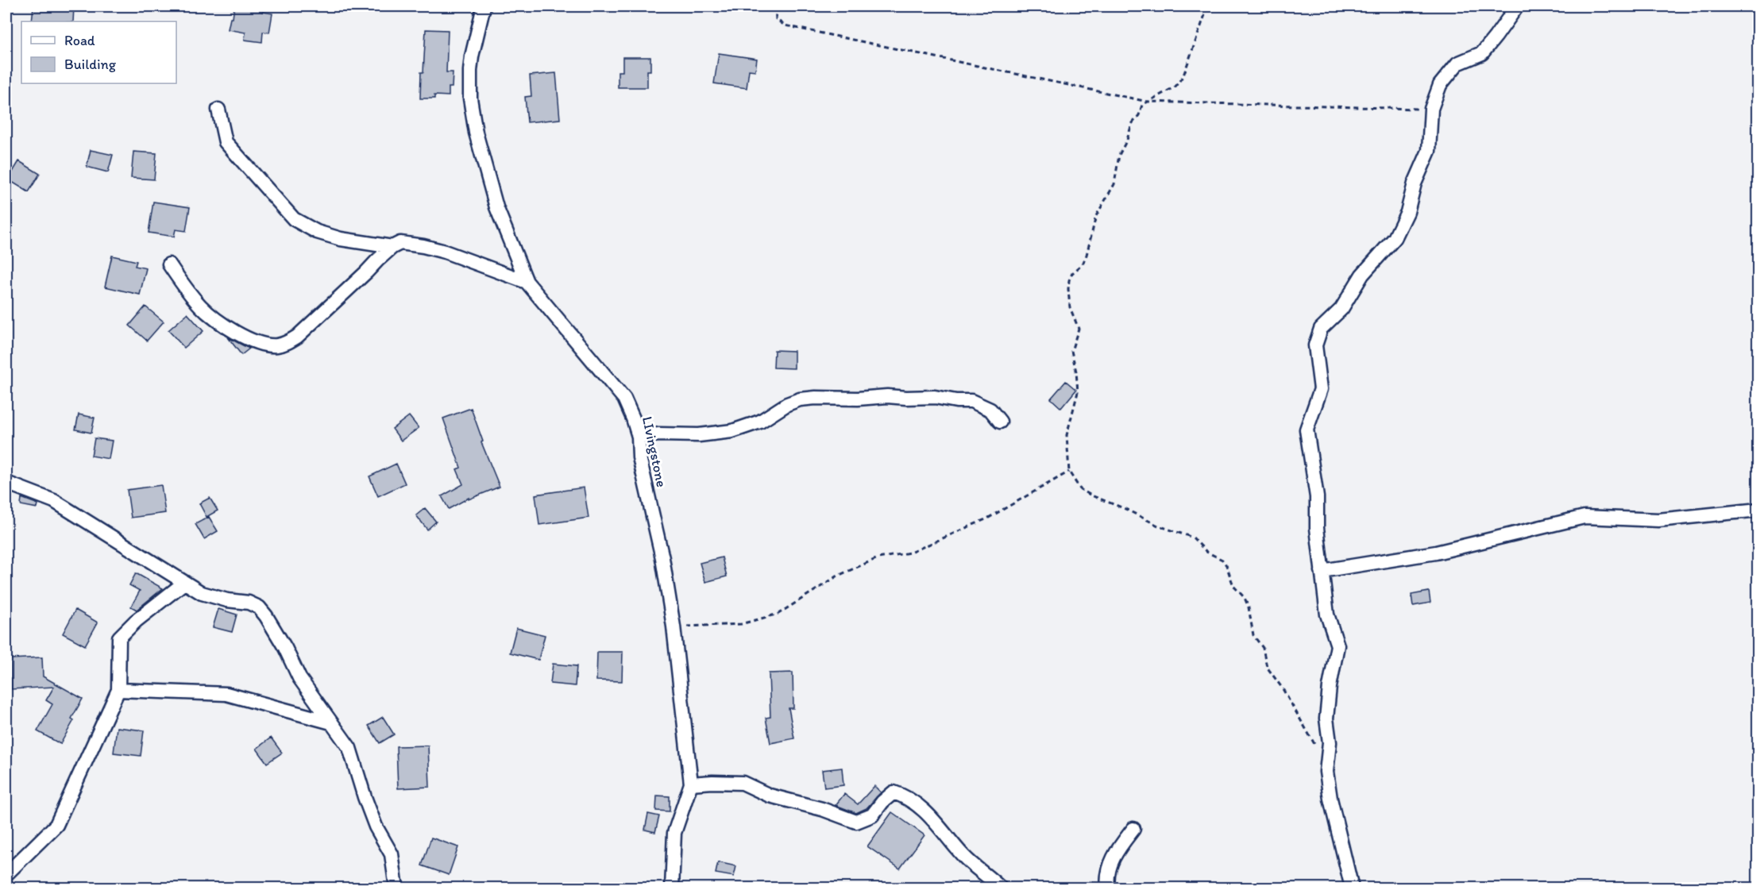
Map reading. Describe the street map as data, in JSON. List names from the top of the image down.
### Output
{
  "streets": {
    "street": ["LIvingstone"]
  },
  "legend": ["Road", "Building"]
}
